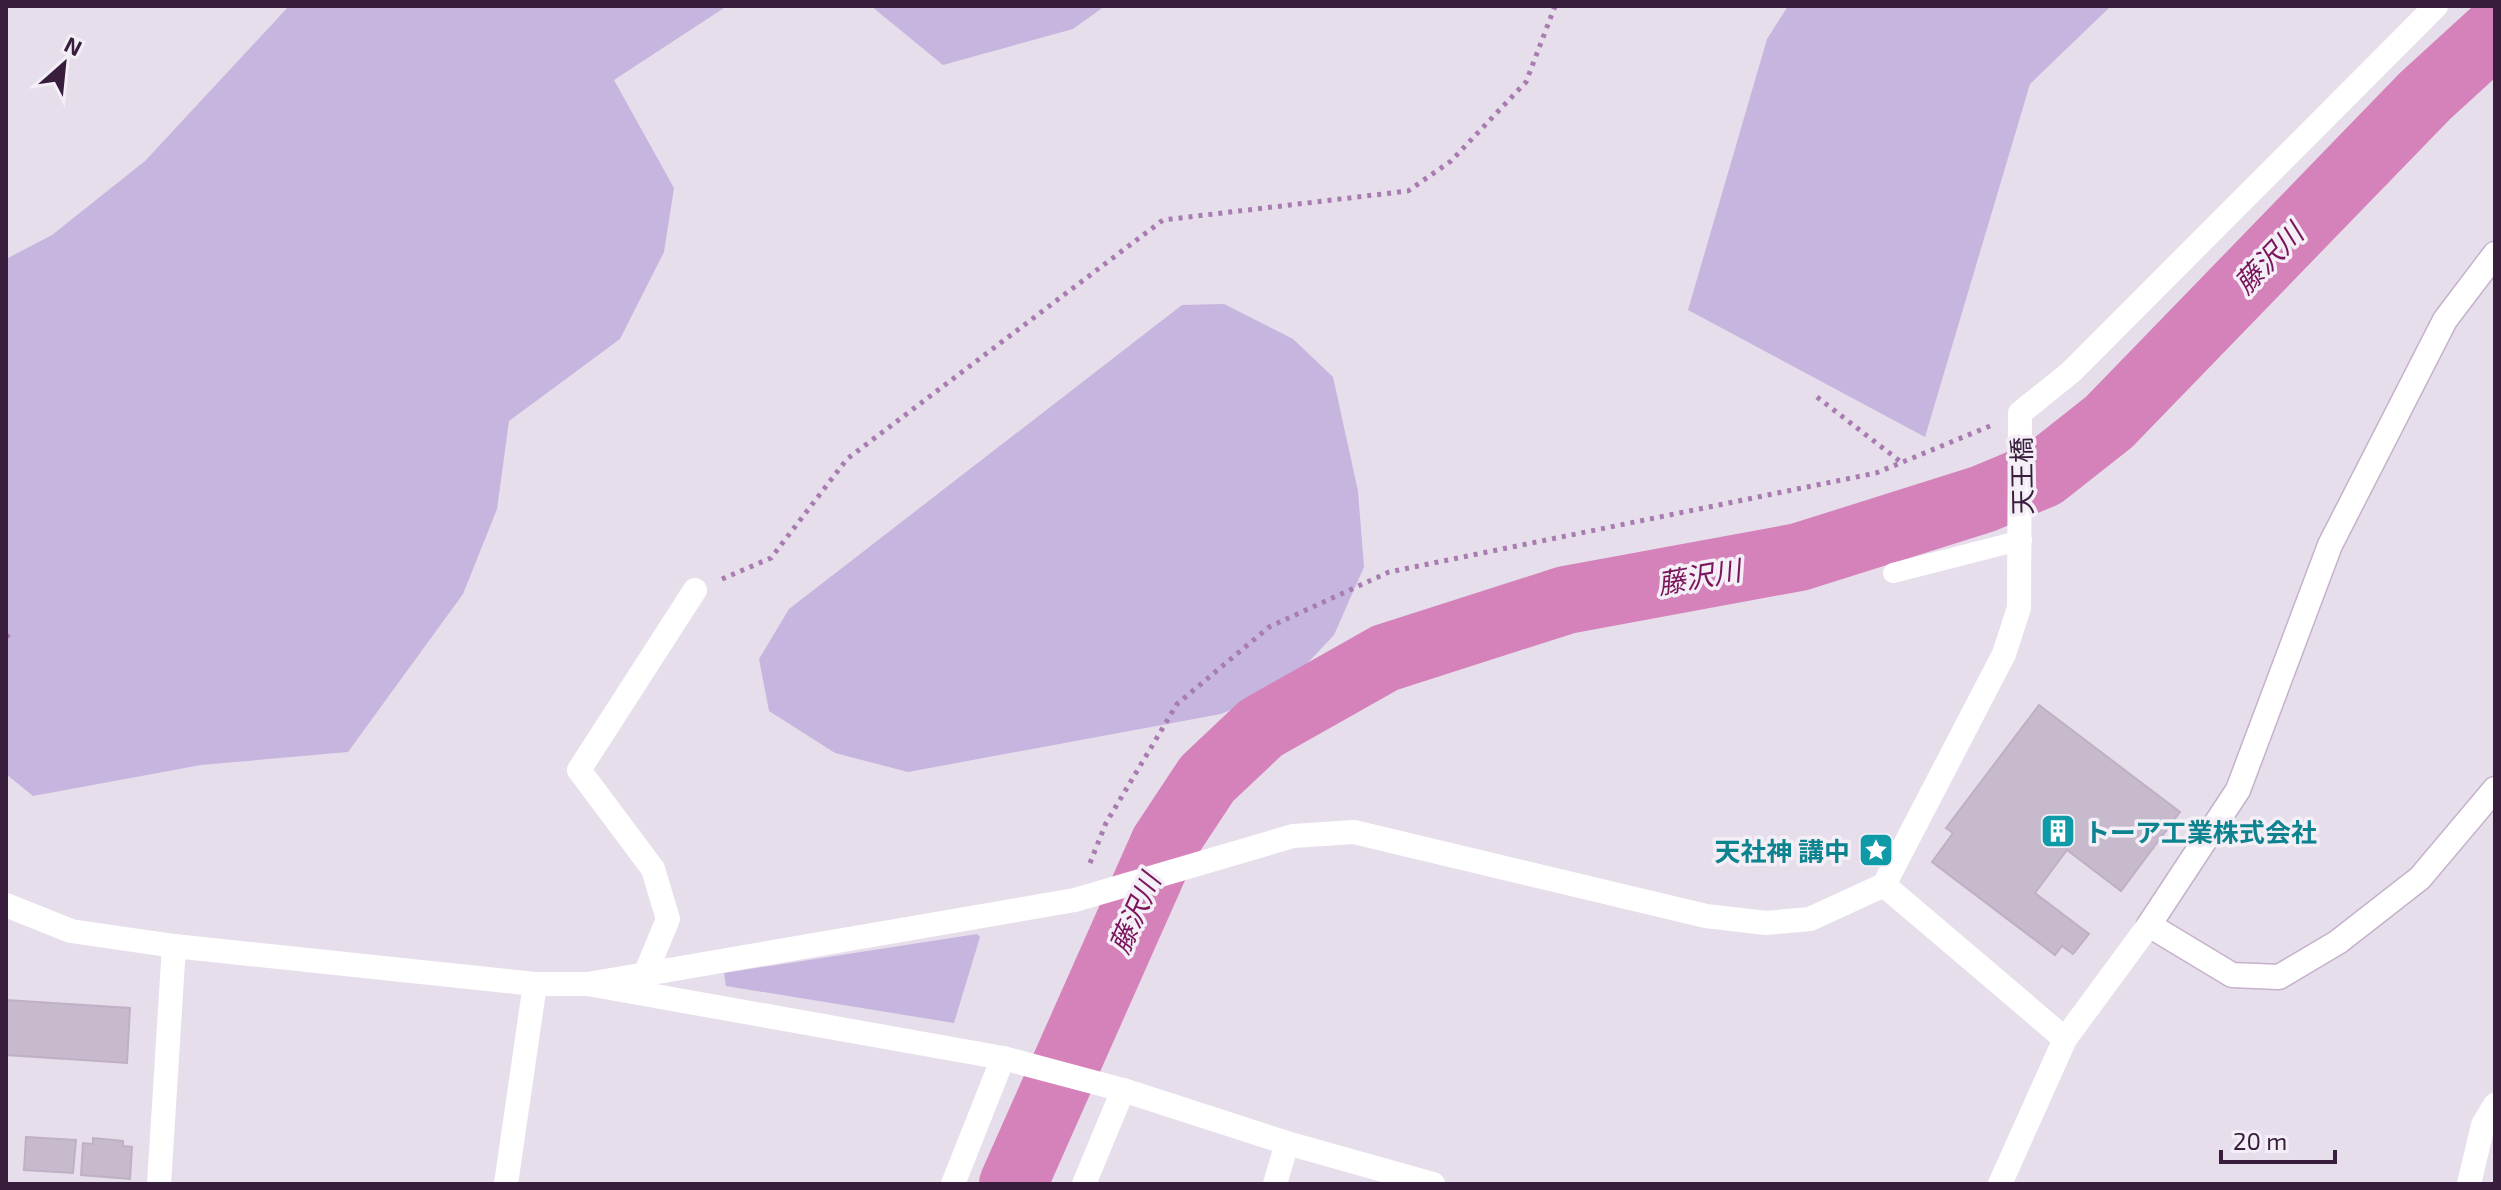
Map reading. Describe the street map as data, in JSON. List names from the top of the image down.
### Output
{
  "streets": {
    "street": ["天王橋"]
  },
  "water": ["藤沢川"],
  "places": {
    "building": ["トーア工業株式会社"],
    "place": ["天社神 講中"]
  },
  "scale_bar": "20 m",
  "north": "top right"
}
